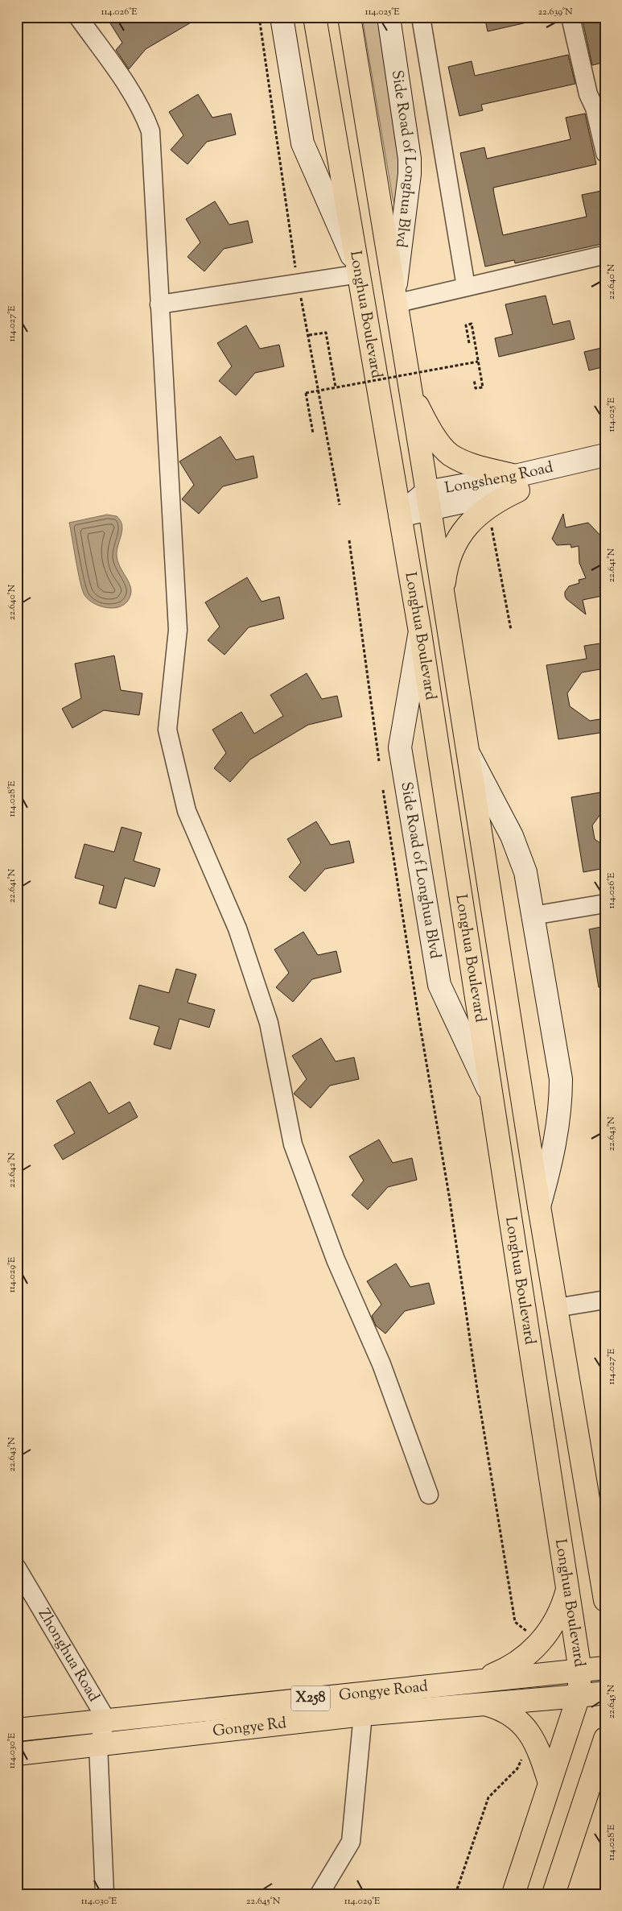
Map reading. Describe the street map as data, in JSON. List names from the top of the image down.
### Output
{
  "streets": {
    "main road": [
      "Side Road of Longhua Blvd",
      "Longhua Boulevard",
      "Longsheng Road",
      "Gongye Road",
      "X258",
      "Gongye Rd"
    ],
    "street": ["Zhonghua Road"]
  },
  "crossings": [
    ["Side Road of Longhua Blvd", "Longhua Boulevard"],
    ["Longhua Boulevard", "Longsheng Road"],
    ["Longhua Boulevard", "Gongye Road"],
    ["Longhua Boulevard", "X258"],
    ["Longhua Boulevard", "Gongye Rd"],
    ["Zhonghua Road", "Gongye Road"],
    ["Zhonghua Road", "Gongye Rd"],
    ["X258", "Gongye Rd"]
  ],
  "coordinates": [
    "114.026°E",
    "114.025°E",
    "22.639°N",
    "22.640°N",
    "114.027°E",
    "22.641°N",
    "114.028°E",
    "22.643°N",
    "22.642°N",
    "114.029°E",
    "22.645°N",
    "114.030°E"
  ]
}
